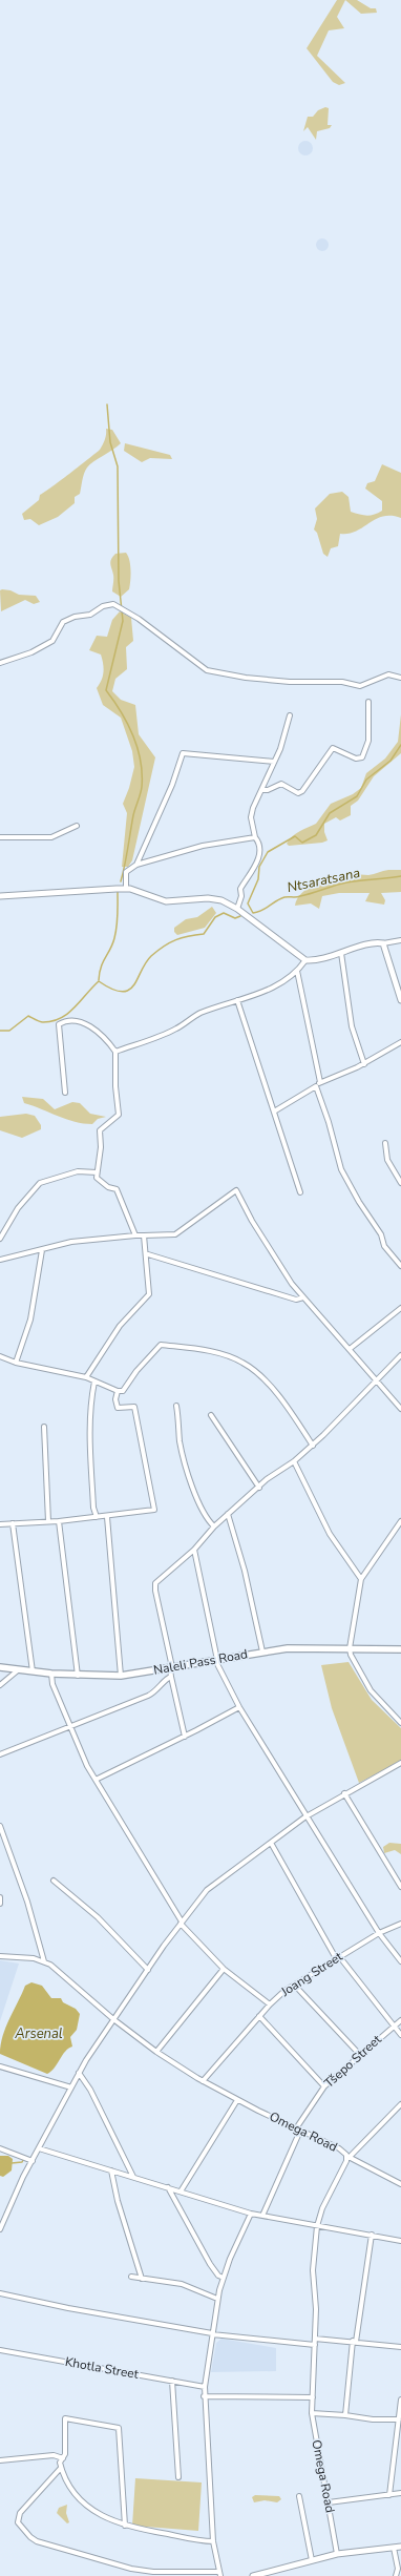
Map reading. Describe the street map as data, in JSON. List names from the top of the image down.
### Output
{
  "streets": {
    "main road": ["Naleli Pass Road"],
    "street": [
      "Joang Street",
      "Tšepo Street",
      "Omega Road",
      "Khotla Street"
    ]
  },
  "crossings": [
    ["Joang Street", "Omega Road"],
    ["Tšepo Street", "Omega Road"]
  ],
  "water": ["Ntsaratsana", "Arsenal"]
}
